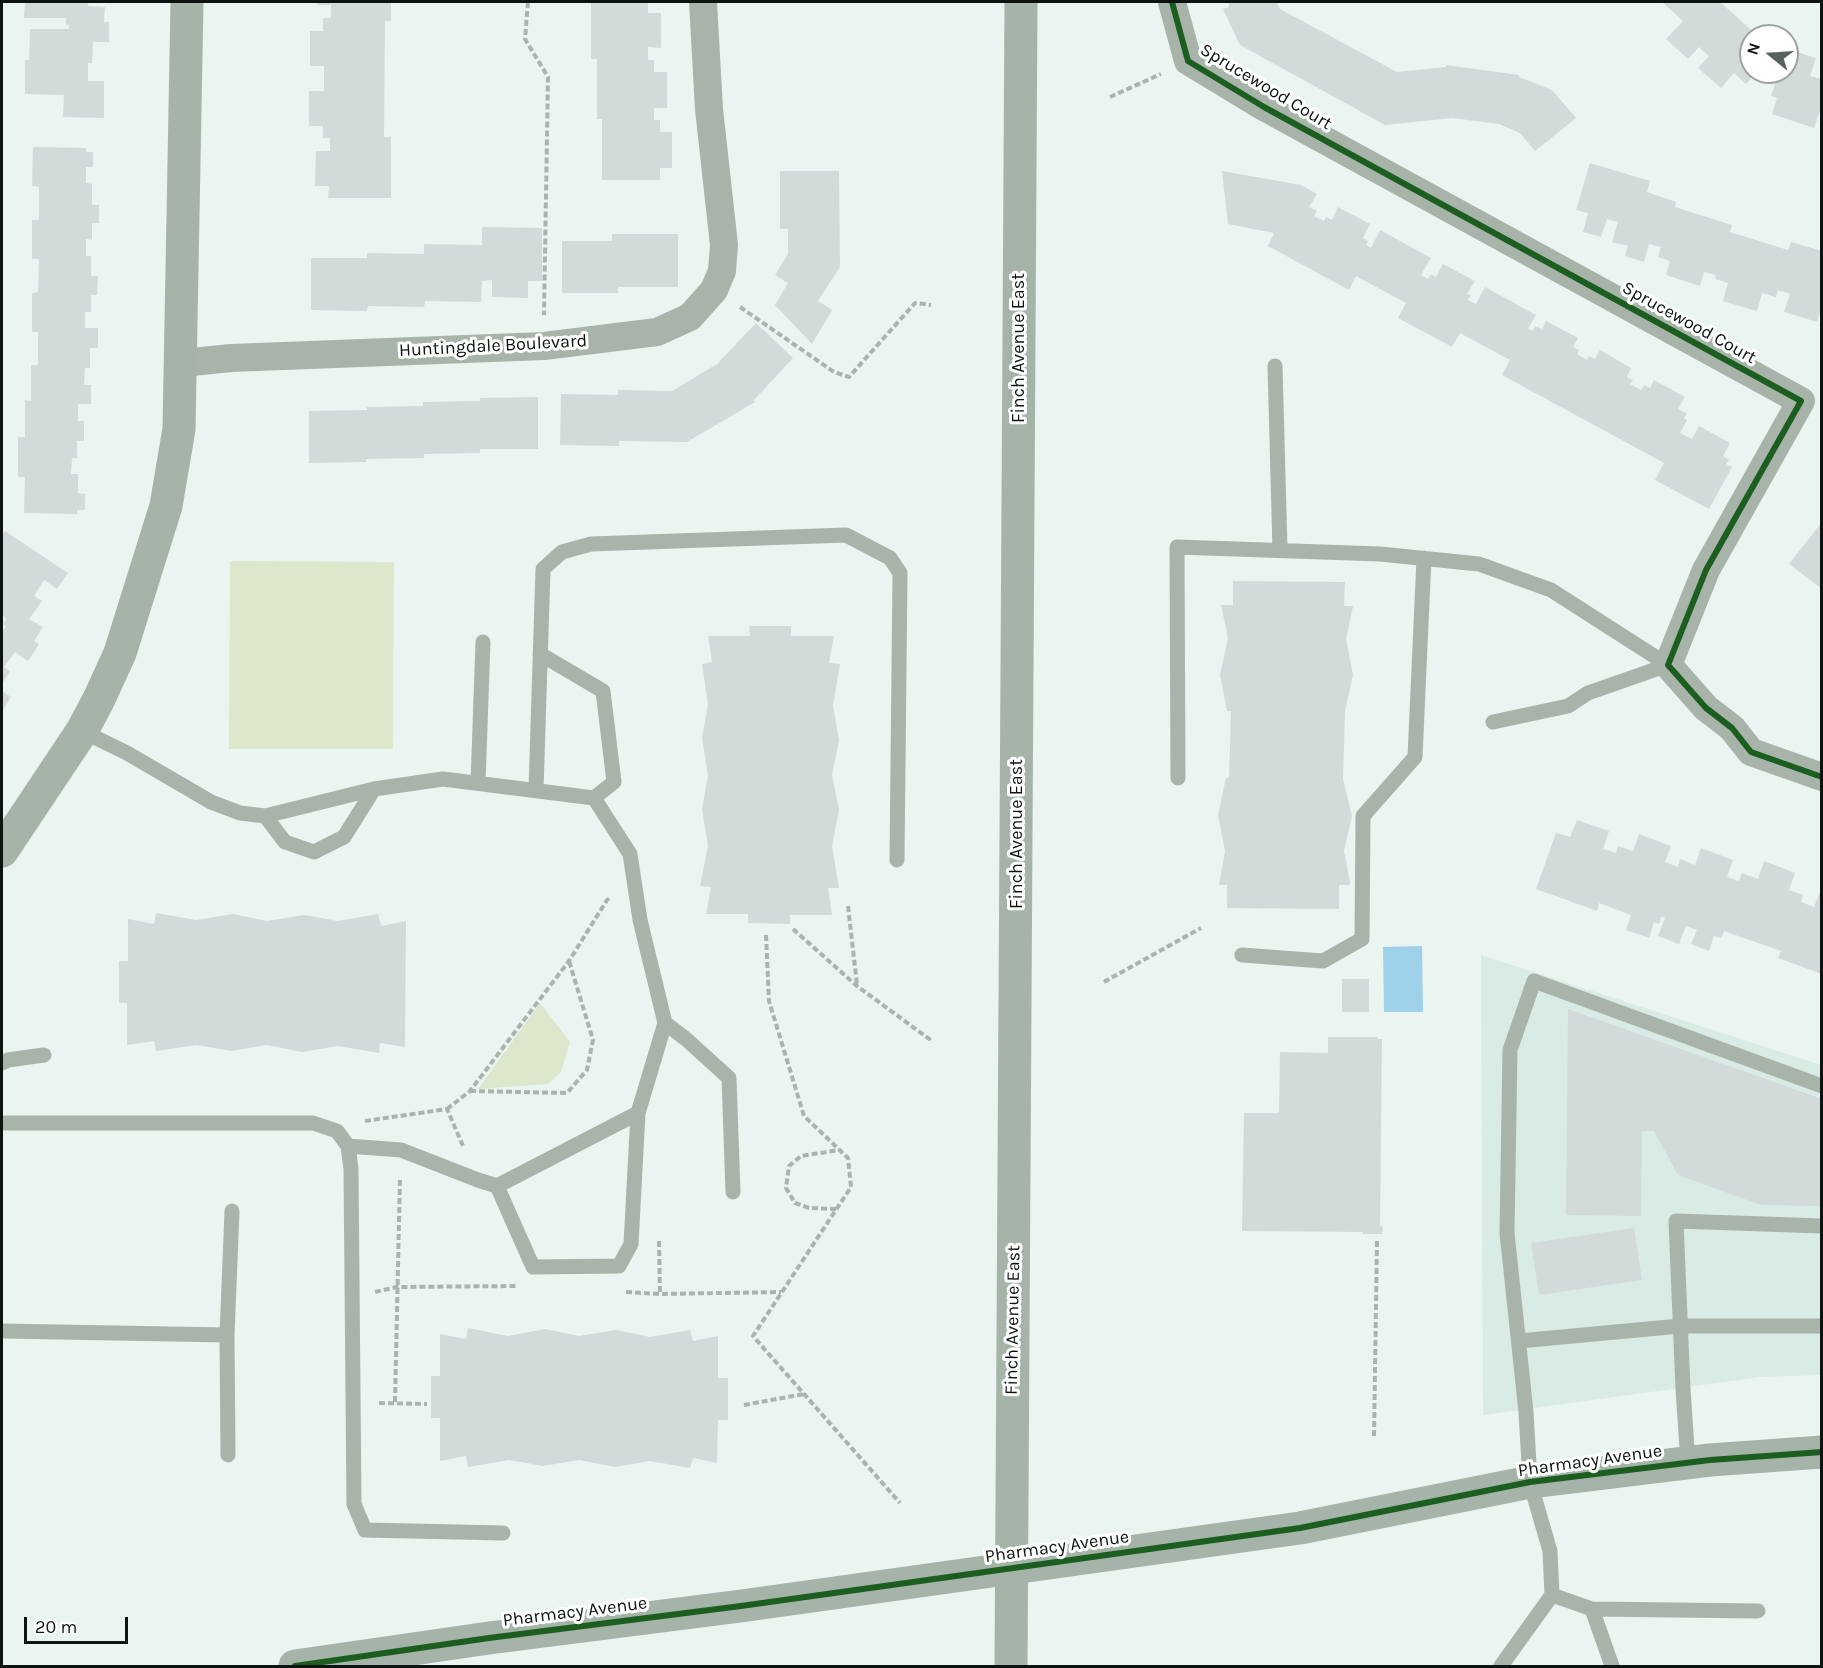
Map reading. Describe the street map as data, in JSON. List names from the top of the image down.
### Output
{
  "streets": {
    "street": [
      "Sprucewood Court",
      "Huntingdale Boulevard",
      "Finch Avenue East",
      "Pharmacy Avenue"
    ]
  },
  "crossings": [
    ["Finch Avenue East", "Pharmacy Avenue"]
  ],
  "scale_bar": "20 m",
  "north": "left"
}
